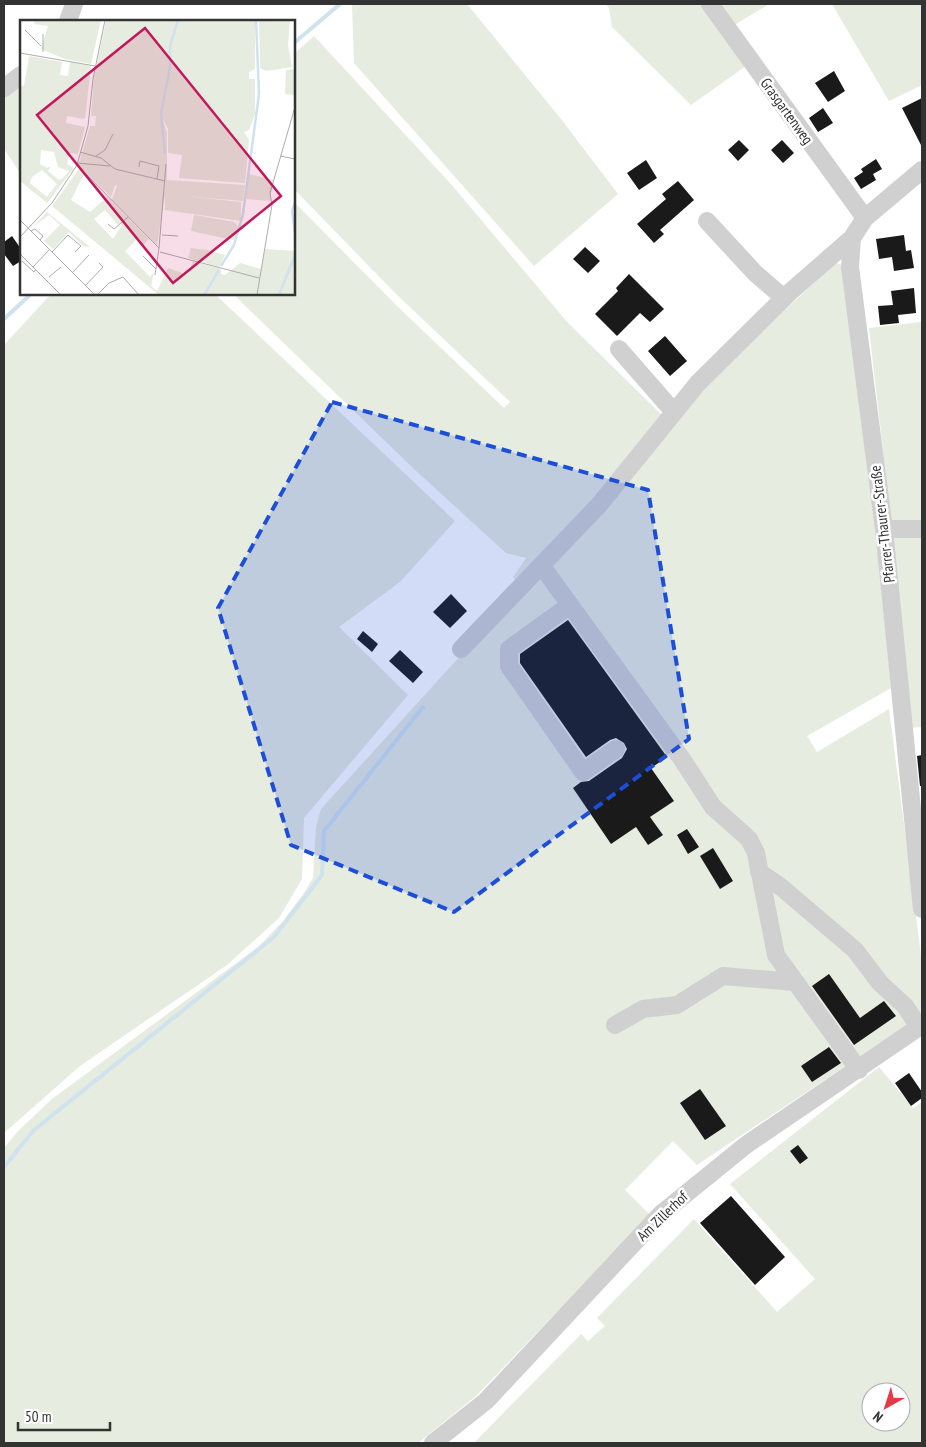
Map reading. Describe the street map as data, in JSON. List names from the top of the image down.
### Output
{
  "streets": {
    "street": ["Grasgartenweg", "Pfarrer-Thaurer-Straße", "Am Zillerhof"]
  },
  "crossings": [
    ["Grasgartenweg", "Pfarrer-Thaurer-Straße"]
  ],
  "scale_bar": "50 m",
  "north": "bottom left"
}
